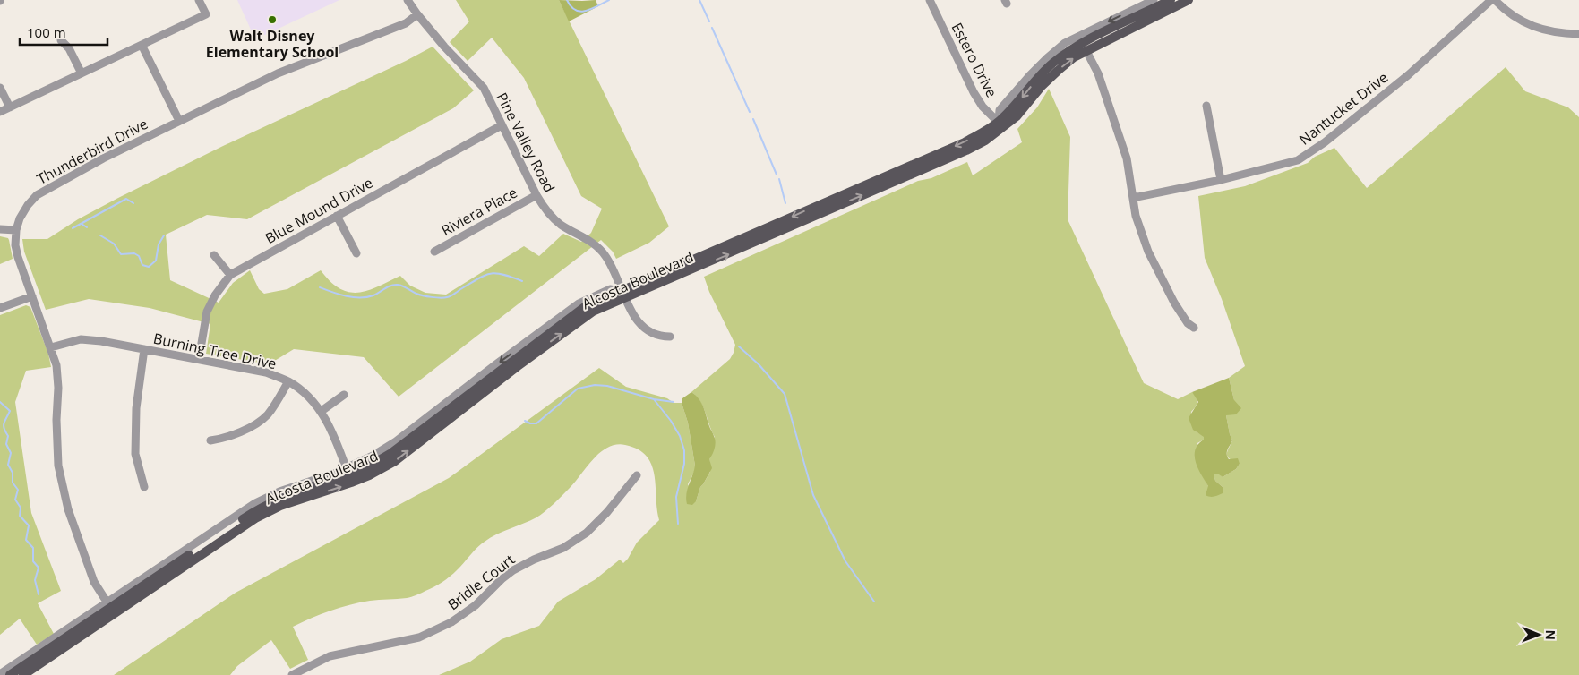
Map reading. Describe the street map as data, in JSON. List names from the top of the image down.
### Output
{
  "streets": {
    "main road": ["Alcosta Boulevard"],
    "street": [
      "Estero Drive",
      "Nantucket Drive",
      "Pine Valley Road",
      "Thunderbird Drive",
      "Blue Mound Drive",
      "Riviera Place",
      "Burning Tree Drive",
      "Bridle Court"
    ]
  },
  "crossings": [
    ["Estero Drive", "Alcosta Boulevard"],
    ["Pine Valley Road", "Thunderbird Drive"],
    ["Pine Valley Road", "Blue Mound Drive"],
    ["Pine Valley Road", "Riviera Place"],
    ["Pine Valley Road", "Alcosta Boulevard"],
    ["Thunderbird Drive", "Alcosta Boulevard"],
    ["Thunderbird Drive", "Burning Tree Drive"],
    ["Blue Mound Drive", "Burning Tree Drive"],
    ["Alcosta Boulevard", "Burning Tree Drive"]
  ],
  "places": ["Walt Disney Elementary School"],
  "scale_bar": "100 m",
  "north": "right"
}
